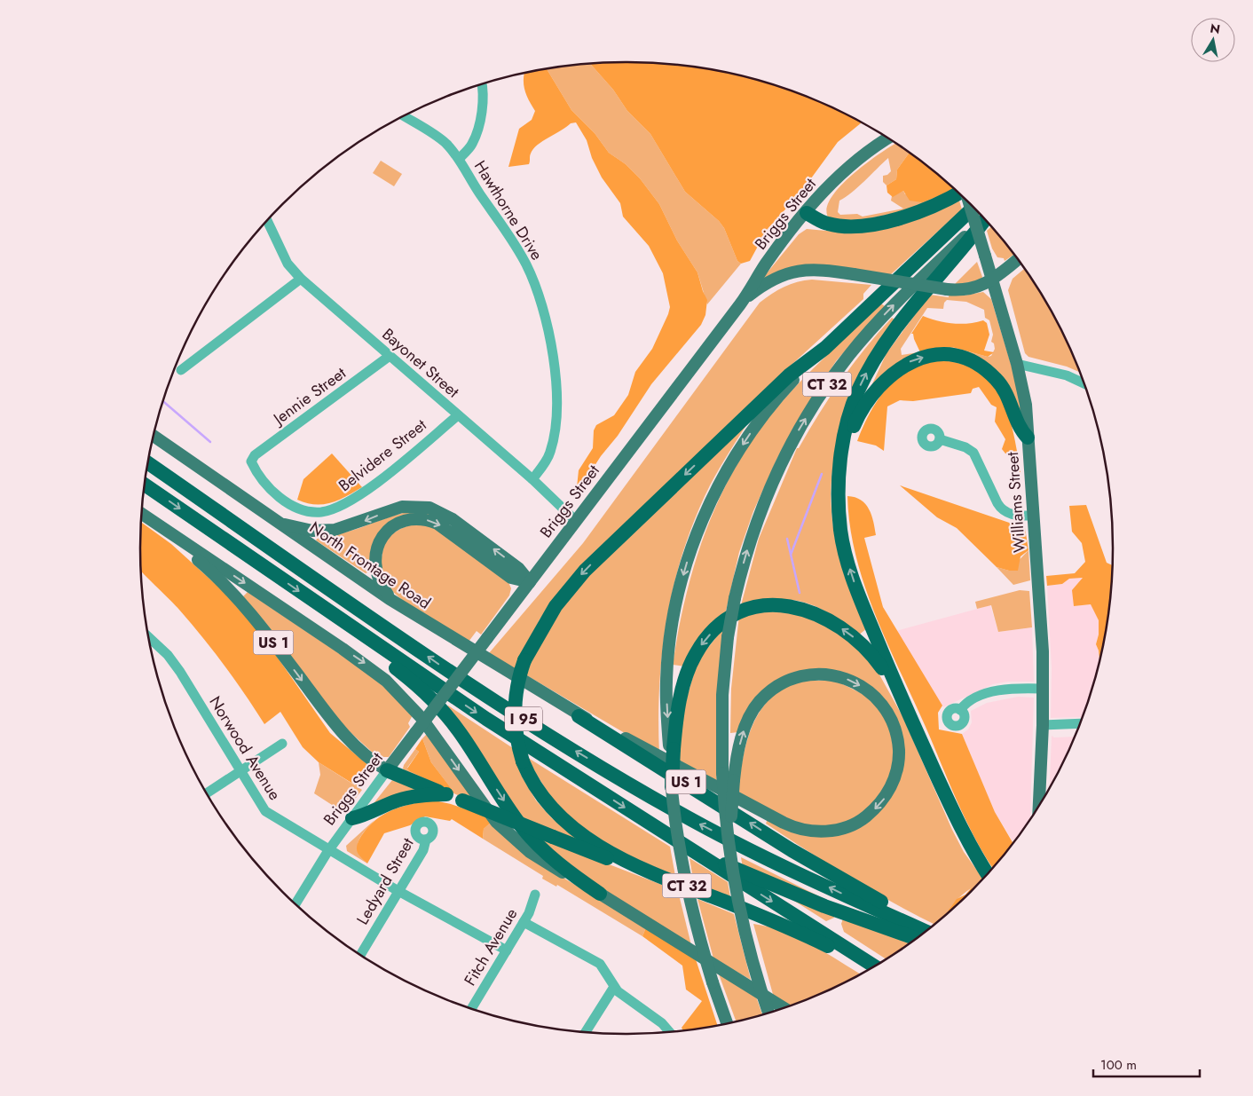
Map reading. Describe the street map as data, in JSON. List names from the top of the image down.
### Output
{
  "streets": {
    "highway": ["CT 32", "US 1", "I 95"],
    "main road": ["Briggs Street", "Williams Street", "North Frontage Road"],
    "street": [
      "Hawthorne Drive",
      "Bayonet Street",
      "Jennie Street",
      "Belvidere Street",
      "Norwood Avenue",
      "Ledyard Street",
      "Fitch Avenue"
    ]
  },
  "crossings": [
    ["Hawthorne Drive", "Bayonet Street"],
    ["Briggs Street", "Bayonet Street"],
    ["Briggs Street", "US 1"],
    ["Briggs Street", "Norwood Avenue"],
    ["Bayonet Street", "Jennie Street"],
    ["Bayonet Street", "Belvidere Street"],
    ["CT 32", "North Frontage Road"],
    ["Jennie Street", "Belvidere Street"],
    ["North Frontage Road", "US 1"],
    ["Norwood Avenue", "Ledyard Street"],
    ["Norwood Avenue", "Fitch Avenue"]
  ],
  "scale_bar": "100 m",
  "north": "top"
}
